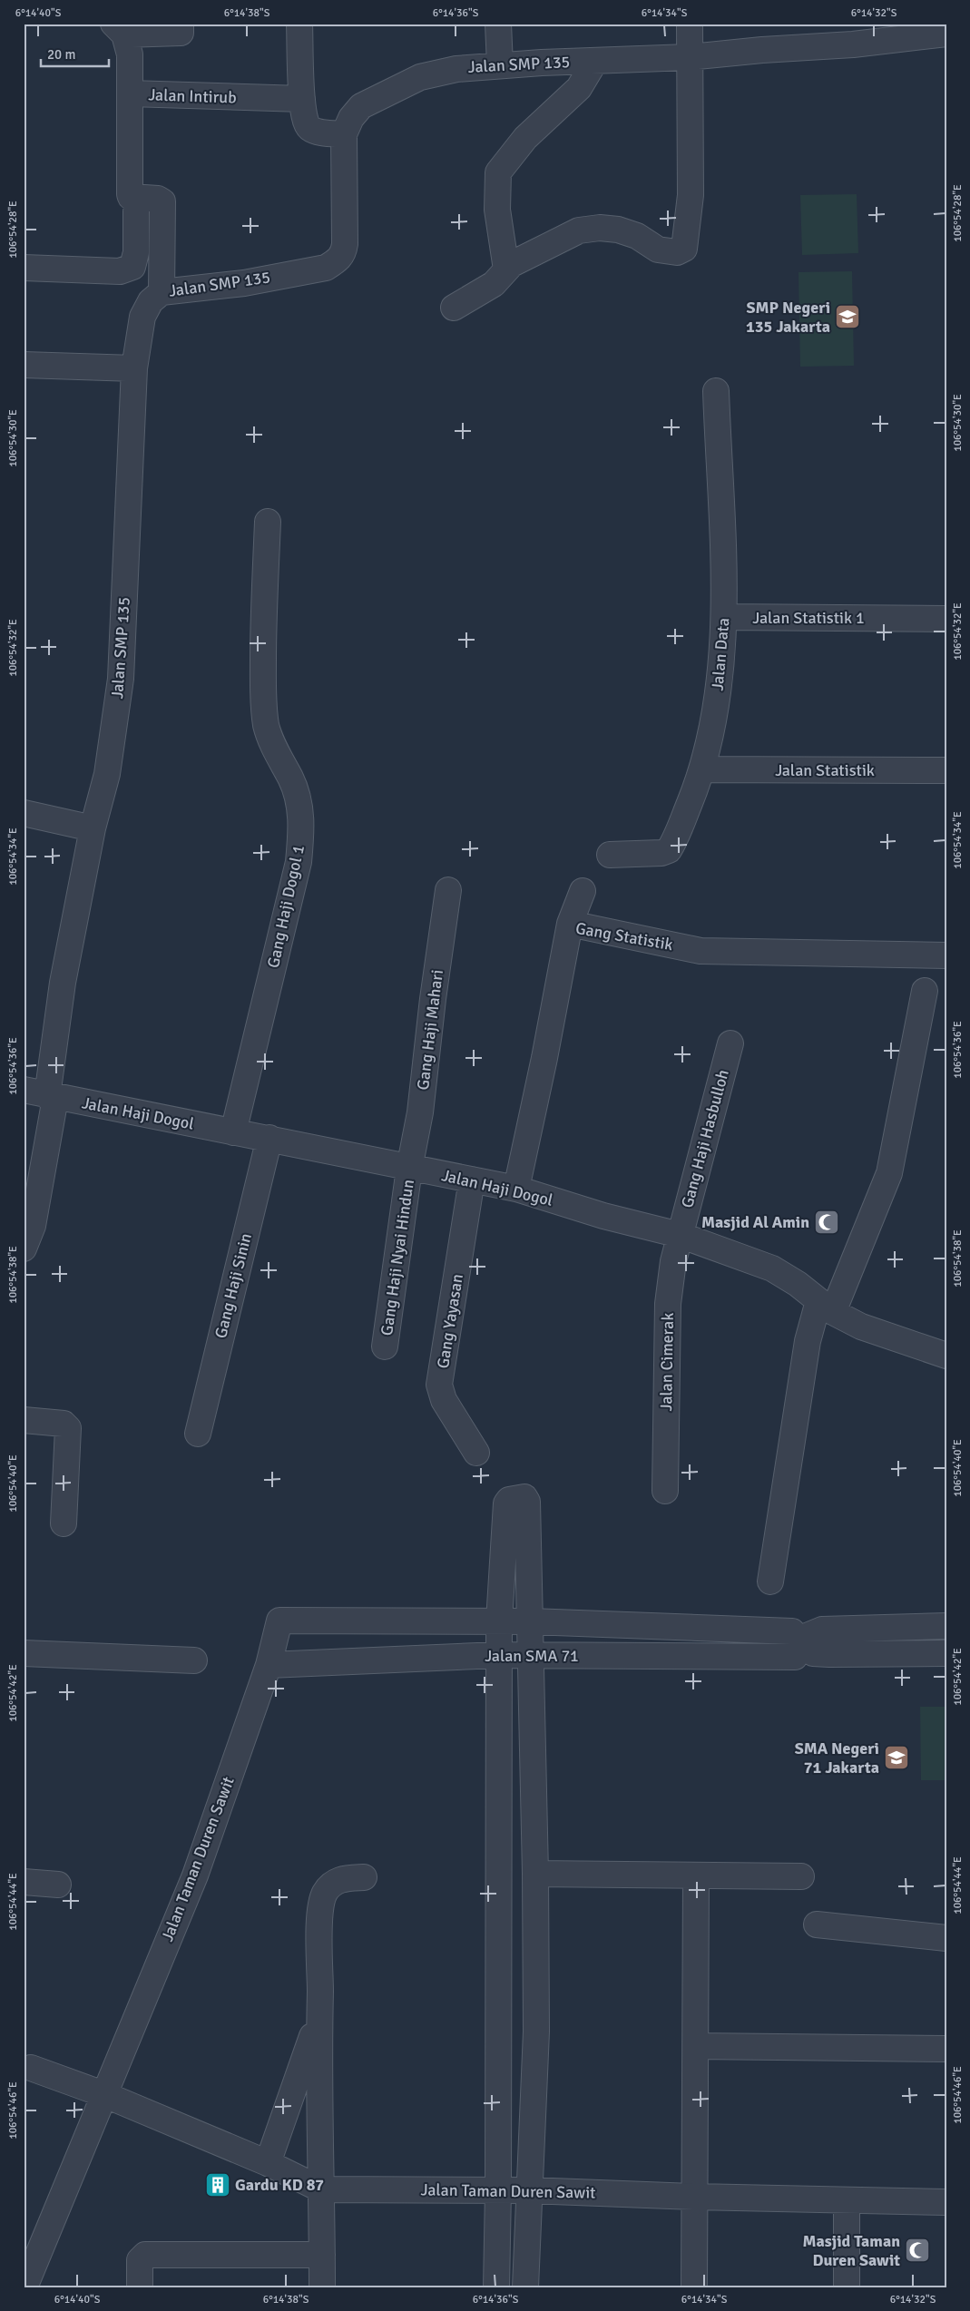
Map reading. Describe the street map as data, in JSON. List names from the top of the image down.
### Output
{
  "streets": {
    "street": [
      "Jalan SMP 135",
      "Jalan Intirub",
      "Jalan Statistik 1",
      "Jalan Data",
      "Jalan Statistik",
      "Gang Haji Dogol 1",
      "Gang Statistik",
      "Gang Haji Mahari",
      "Jalan Haji Dogol",
      "Gang Haji Hasbulloh",
      "Gang Haji Nyai Hindun",
      "Gang Haji Sinin",
      "Gang Yayasan",
      "Jalan Cimerak",
      "Jalan SMA 71",
      "Jalan Taman Duren Sawit"
    ]
  },
  "crossings": [
    ["Jalan SMP 135", "Jalan Haji Dogol"],
    ["Jalan Statistik 1", "Jalan Data"],
    ["Jalan Data", "Jalan Statistik"],
    ["Gang Haji Dogol 1", "Jalan Haji Dogol"],
    ["Gang Statistik", "Jalan Haji Dogol"],
    ["Gang Haji Mahari", "Jalan Haji Dogol"],
    ["Gang Haji Mahari", "Gang Haji Nyai Hindun"],
    ["Jalan Haji Dogol", "Gang Haji Hasbulloh"],
    ["Jalan Haji Dogol", "Gang Haji Nyai Hindun"],
    ["Jalan Haji Dogol", "Gang Haji Sinin"],
    ["Jalan Haji Dogol", "Gang Yayasan"],
    ["Jalan Haji Dogol", "Jalan Cimerak"],
    ["Gang Haji Hasbulloh", "Jalan Cimerak"],
    ["Jalan SMA 71", "Jalan Taman Duren Sawit"]
  ],
  "places": {
    "school or university": ["SMP Negeri 135 Jakarta", "SMA Negeri 71 Jakarta"],
    "mosque": ["Masjid Al Amin", "Masjid Taman Duren Sawit"],
    "building": ["Gardu KD 87"]
  },
  "scale_bar": "20 m",
  "coordinates": [
    "6°14'40\"S",
    "6°14'38\"S",
    "6°14'36\"S",
    "6°14'34\"S",
    "6°14'32\"S",
    "106°54'28\"E",
    "106°54'30\"E",
    "106°54'32\"E",
    "106°54'34\"E",
    "106°54'36\"E",
    "106°54'38\"E",
    "106°54'40\"E",
    "106°54'42\"E",
    "106°54'44\"E",
    "106°54'46\"E"
  ]
}
